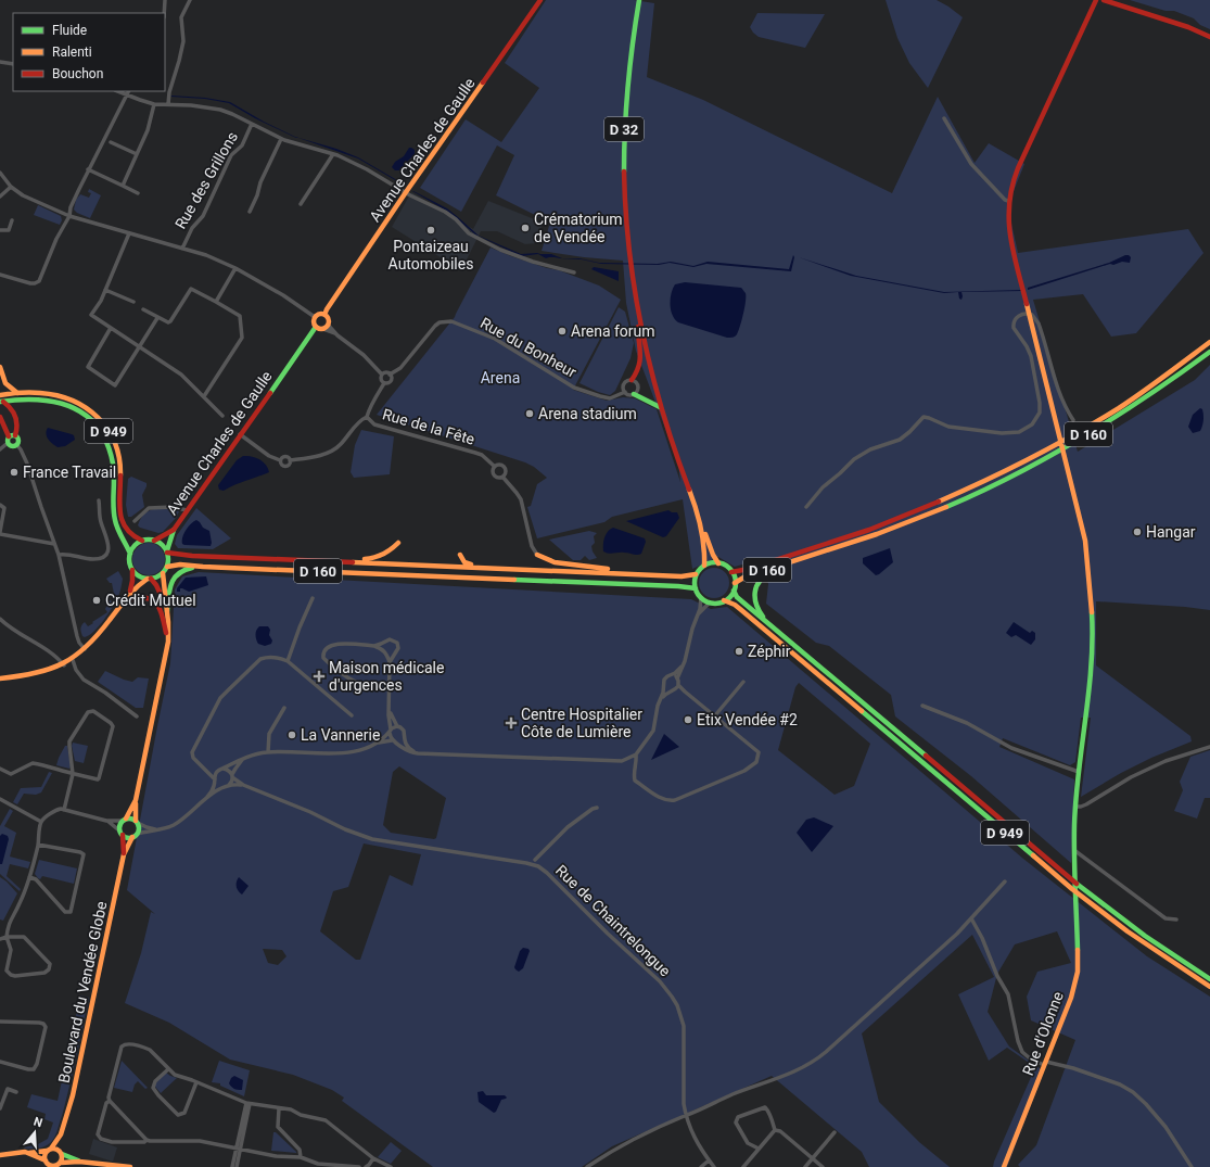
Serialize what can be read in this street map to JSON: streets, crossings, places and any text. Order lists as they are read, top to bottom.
{
  "streets": {
    "main road": [
      "D 32",
      "Avenue Charles de Gaulle",
      "D 949",
      "D 160",
      "Boulevard du Vendée Globe",
      "Rue d'Olonne"
    ],
    "street": [
      "Rue des Grillons",
      "Rue du Bonheur",
      "Rue de la Fête",
      "Rue de Chaintrelongue"
    ]
  },
  "crossings": [
    ["D 32", "D 949"],
    ["D 32", "D 160"],
    ["Rue du Bonheur", "Rue de la Fête"],
    ["D 949", "D 160"]
  ],
  "parks": ["Arena"],
  "places": {
    "other": [
      "Crématorium de Vendée",
      "Pontaizeau Automobiles",
      "Arena forum",
      "Arena stadium",
      "France Travail",
      "Hangar",
      "Crédit Mutuel",
      "Zéphir",
      "Etix Vendée #2",
      "La Vannerie"
    ],
    "health": ["Maison médicale d'urgences", "Centre Hospitalier Côte de Lumière"]
  },
  "legend": ["Fluide", "Ralenti", "Bouchon"],
  "north": "top"
}
